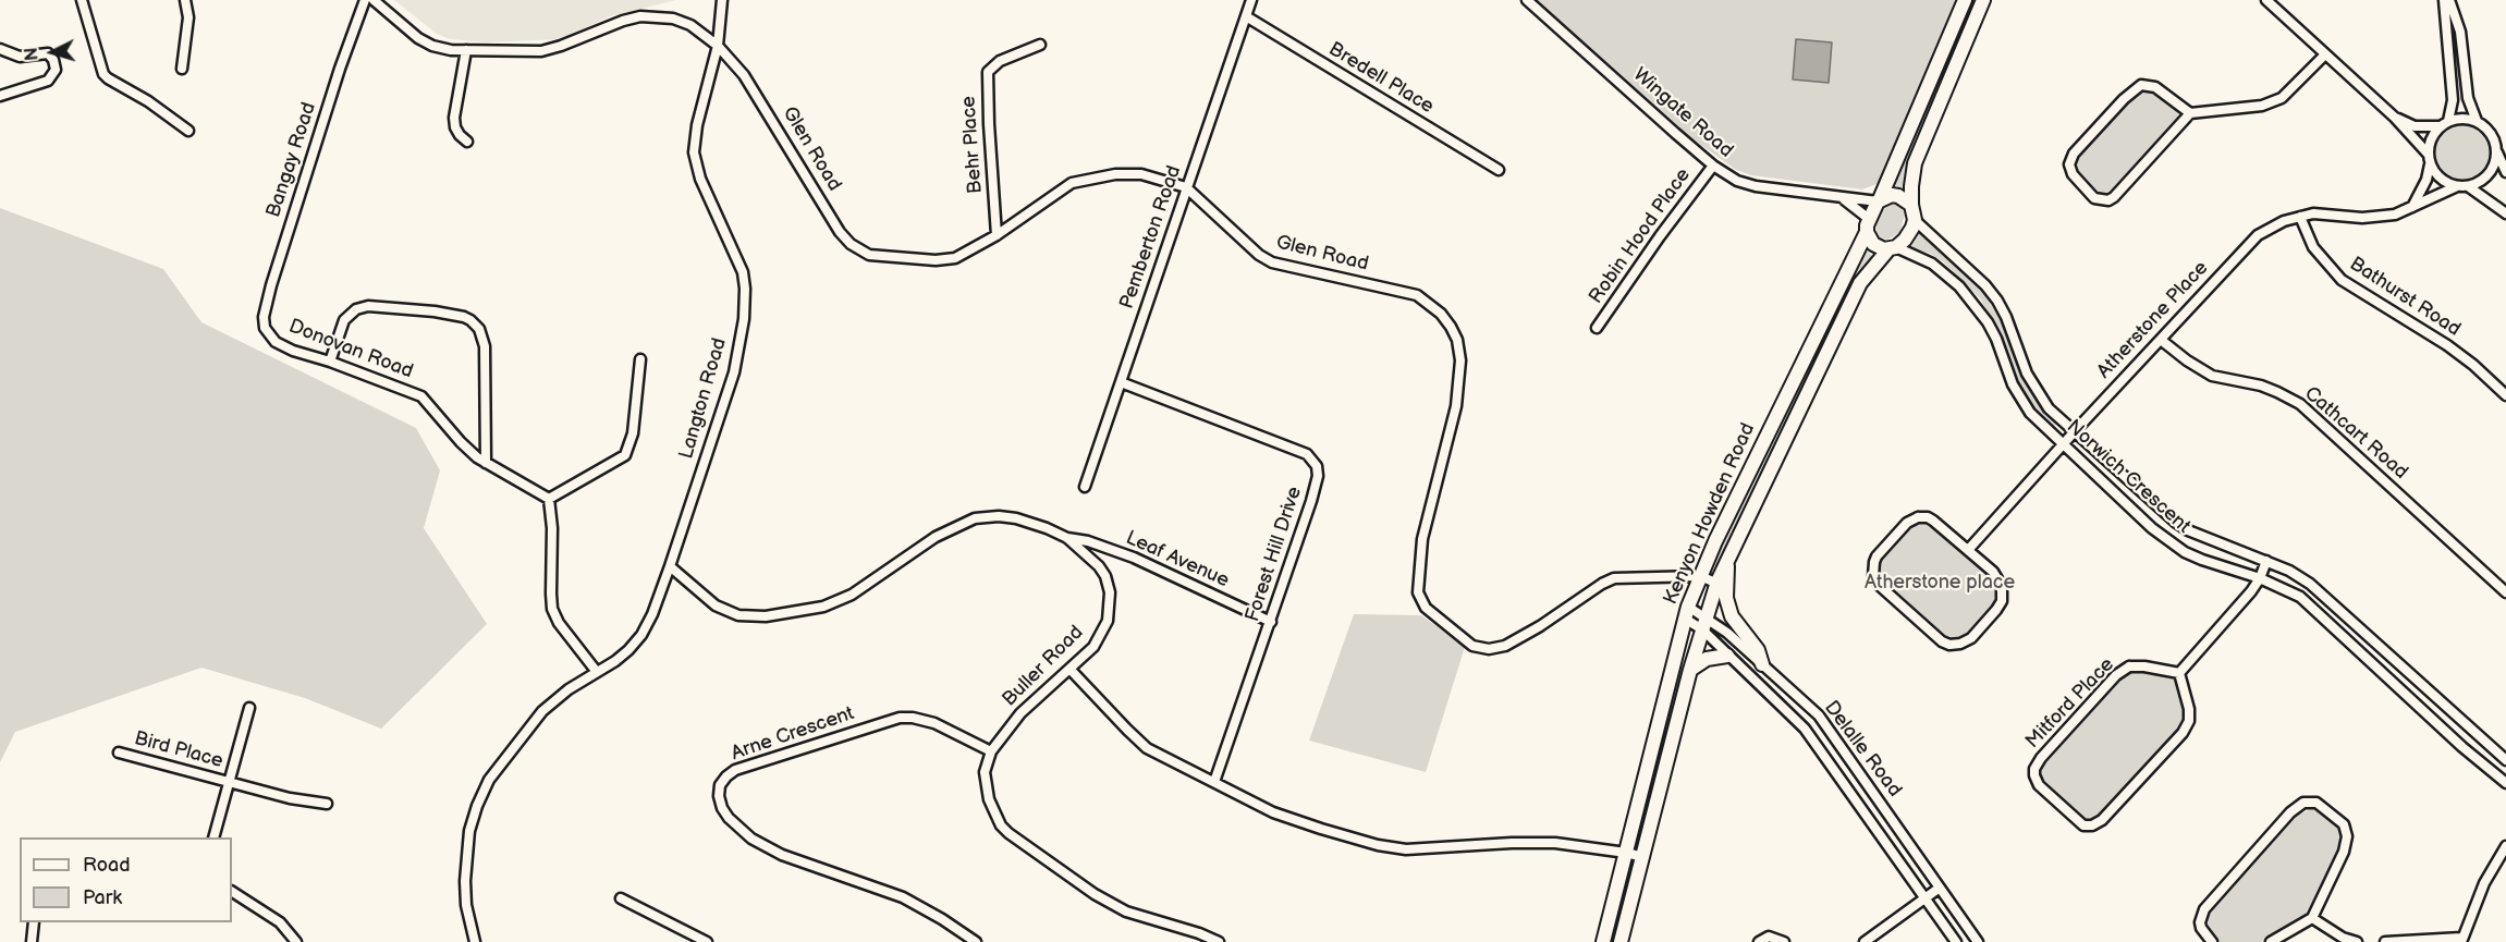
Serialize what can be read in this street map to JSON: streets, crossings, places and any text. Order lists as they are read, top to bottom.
{
  "streets": {
    "street": [
      "Bredell Place",
      "Wingate Road",
      "Behr Place",
      "Glen Road",
      "Bangay Road",
      "Robin Hood Place",
      "Pemberton Road",
      "Bathurst Road",
      "Atherstone Place",
      "Donovan Road",
      "Langton Road",
      "Cathcart Road",
      "Norwich Crescent",
      "Kenyon Howden Road",
      "Forest Hill Drive",
      "Leaf Avenue",
      "Buller Road",
      "Mitford Place",
      "Arne Crescent",
      "Delalle Road",
      "Bird Place"
    ]
  },
  "crossings": [
    ["Bredell Place", "Pemberton Road"],
    ["Wingate Road", "Robin Hood Place"],
    ["Wingate Road", "Norwich Crescent"],
    ["Wingate Road", "Kenyon Howden Road"],
    ["Behr Place", "Glen Road"],
    ["Glen Road", "Pemberton Road"],
    ["Glen Road", "Langton Road"],
    ["Glen Road", "Kenyon Howden Road"],
    ["Bangay Road", "Donovan Road"],
    ["Pemberton Road", "Forest Hill Drive"],
    ["Bathurst Road", "Atherstone Place"],
    ["Atherstone Place", "Cathcart Road"],
    ["Atherstone Place", "Norwich Crescent"],
    ["Langton Road", "Buller Road"],
    ["Norwich Crescent", "Kenyon Howden Road"],
    ["Kenyon Howden Road", "Delalle Road"],
    ["Forest Hill Drive", "Leaf Avenue"],
    ["Leaf Avenue", "Buller Road"],
    ["Buller Road", "Arne Crescent"]
  ],
  "parks": ["Atherstone place"],
  "legend": ["Road", "Park"],
  "north": "left"
}
